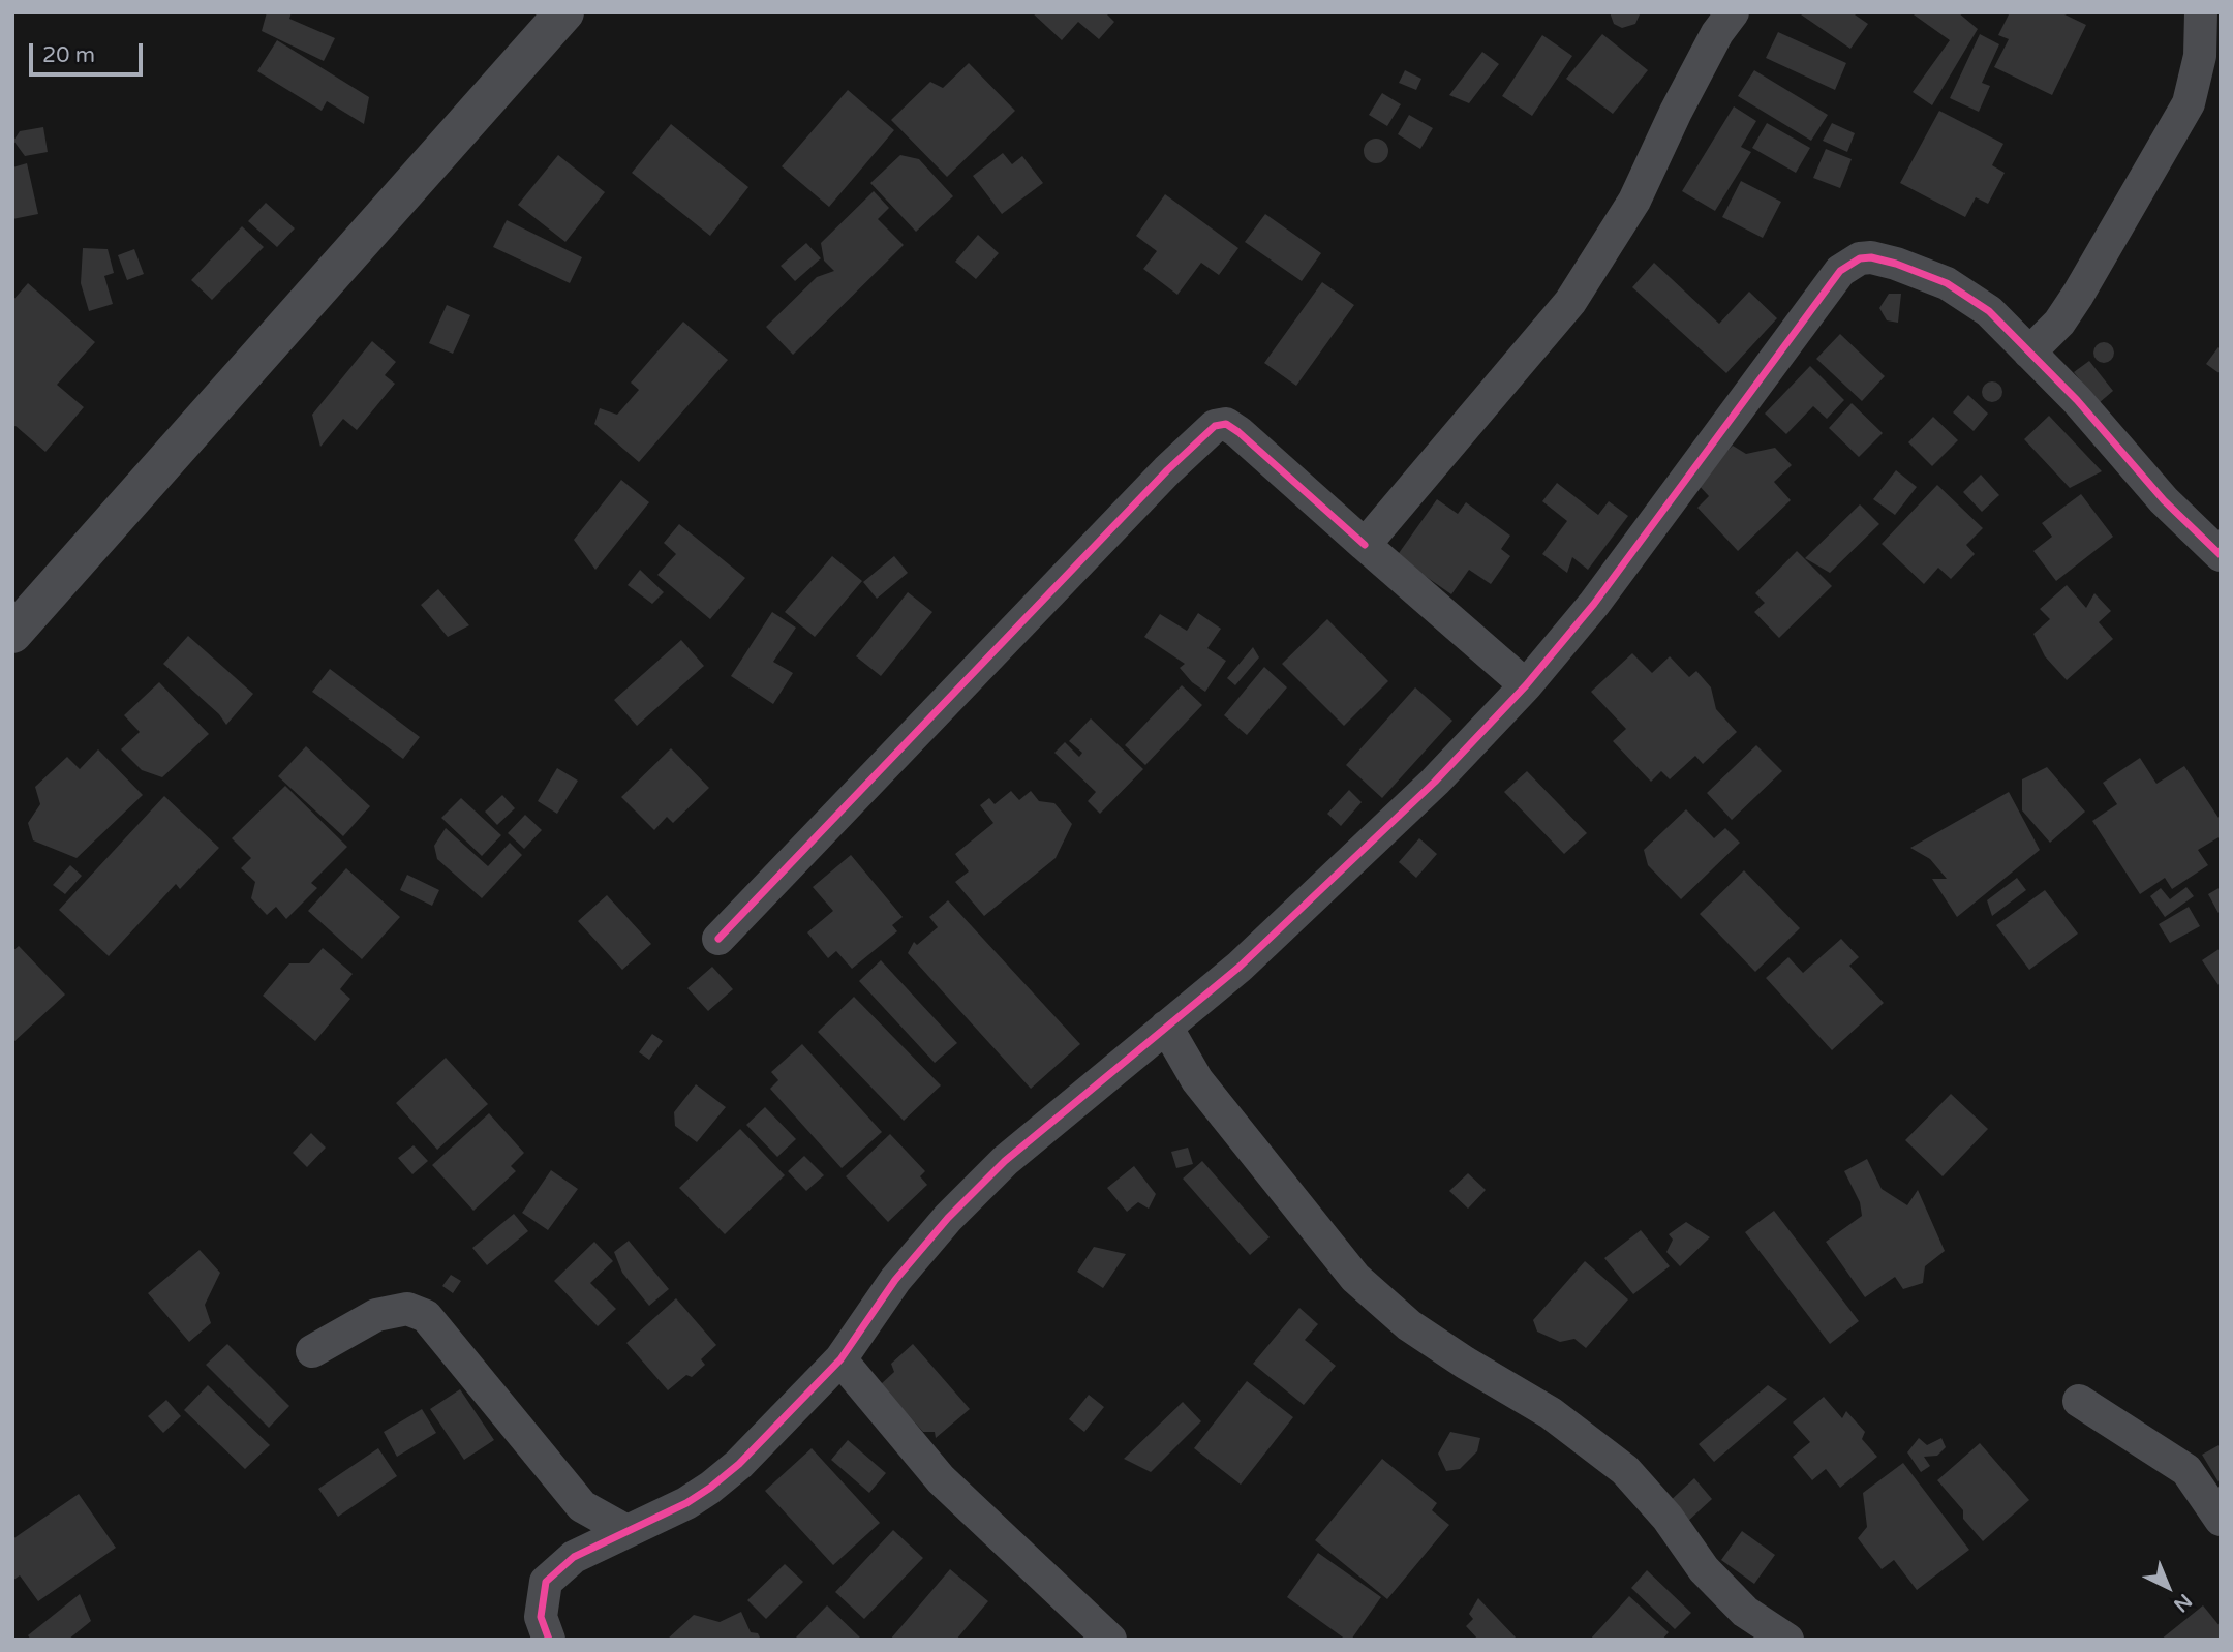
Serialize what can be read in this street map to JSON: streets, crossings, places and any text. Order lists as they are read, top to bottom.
{
  "scale_bar": "20 m",
  "north": "bottom right"
}
